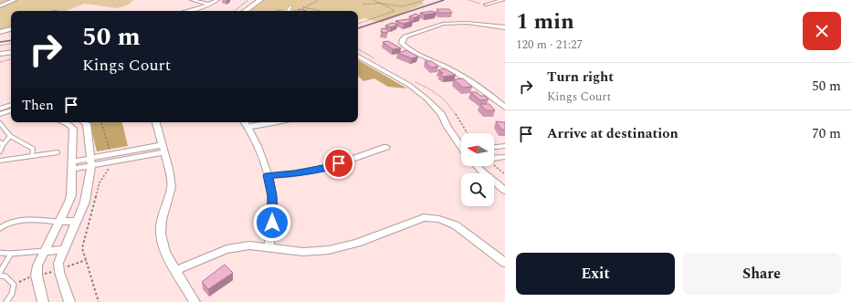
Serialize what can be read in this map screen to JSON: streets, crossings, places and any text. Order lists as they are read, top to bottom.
{
  "north": "left",
  "page": {
    "heading": ["1 min", "120 m · 21:27"],
    "turn": ["50 m", "Kings Court"],
    "list": [
      {
        "name": "Turn right",
        "note": "Kings Court",
        "value": "50 m"
      },
      {
        "name": "Arrive at destination",
        "value": "70 m"
      }
    ],
    "then": "Then",
    "buttons": ["Exit", "Share"]
  }
}
